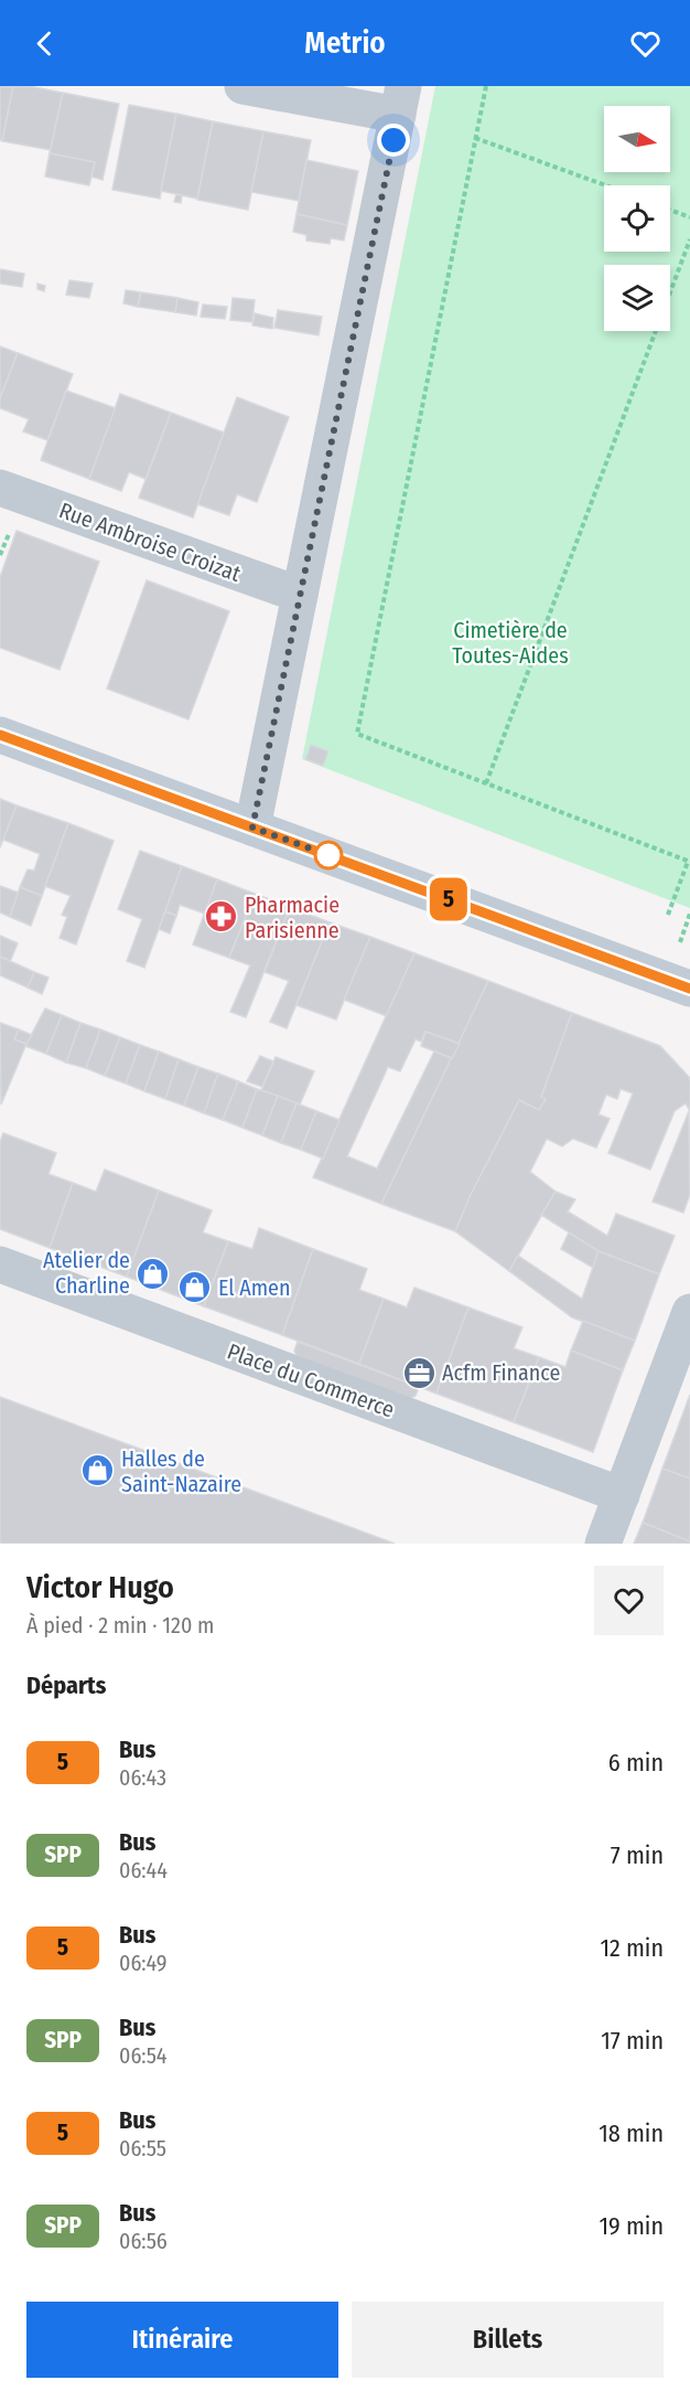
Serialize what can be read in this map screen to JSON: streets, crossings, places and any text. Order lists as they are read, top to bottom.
{
  "streets": {
    "street": ["Rue Ambroise Croizat", "Place du Commerce"]
  },
  "parks": ["Cimetière de Toutes-Aides"],
  "places": {
    "pharmacy": ["Pharmacie Parisienne"],
    "shop": ["Atelier de Charline", "El Amen", "Halles de Saint-Nazaire"],
    "office": ["Acfm Finance"]
  },
  "lines": ["bus line 5"],
  "north": "right",
  "page": {
    "header": "Metrio",
    "on_map": "5",
    "heading": [
      ["Victor Hugo", "À pied · 2 min · 120 m"],
      "Départs"
    ],
    "list": [
      {
        "mark": "5",
        "name": "Bus",
        "note": "06:43",
        "value": "6 min"
      },
      {
        "mark": "SPP",
        "name": "Bus",
        "note": "06:44",
        "value": "7 min"
      },
      {
        "mark": "5",
        "name": "Bus",
        "note": "06:49",
        "value": "12 min"
      },
      {
        "mark": "SPP",
        "name": "Bus",
        "note": "06:54",
        "value": "17 min"
      },
      {
        "mark": "5",
        "name": "Bus",
        "note": "06:55",
        "value": "18 min"
      },
      {
        "mark": "SPP",
        "name": "Bus",
        "note": "06:56",
        "value": "19 min"
      }
    ],
    "buttons": ["Itinéraire", "Billets"]
  }
}
